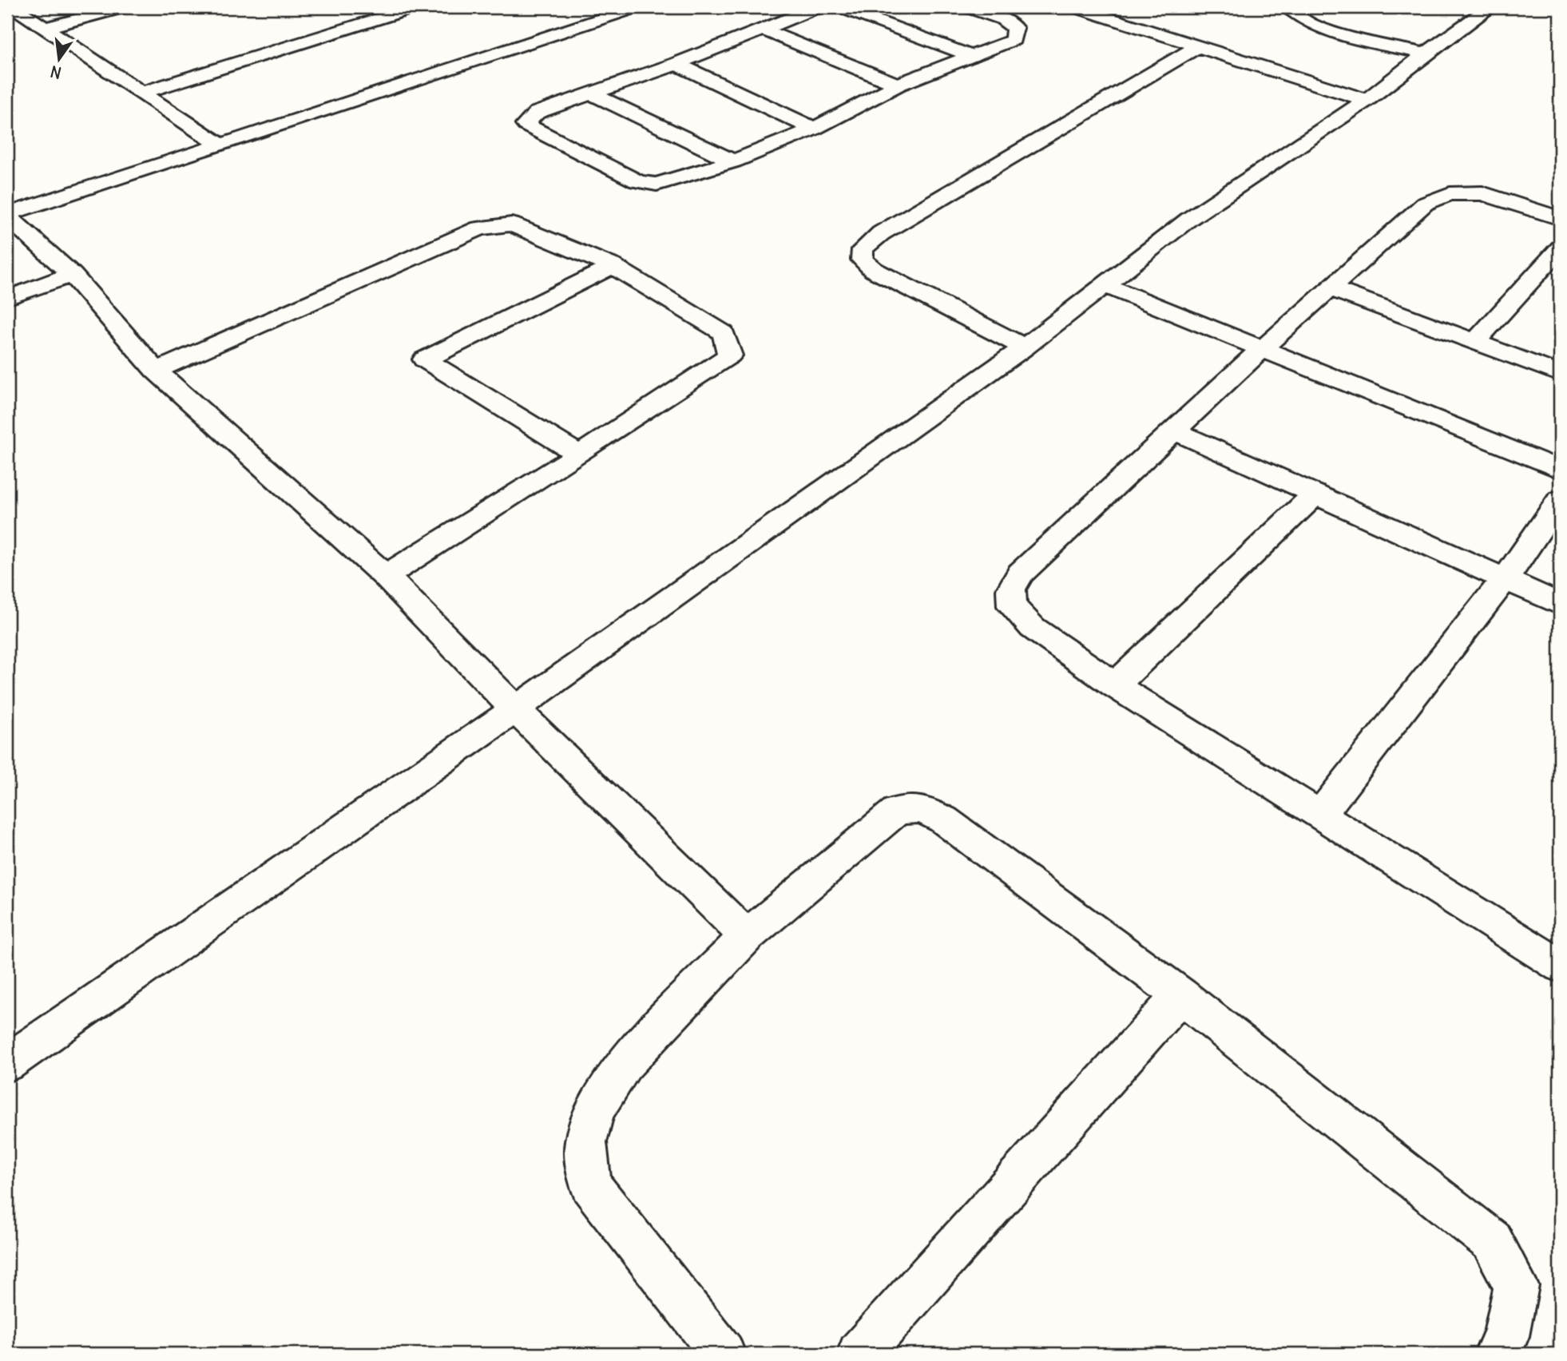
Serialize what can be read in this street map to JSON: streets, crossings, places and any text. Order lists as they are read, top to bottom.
{
  "north": "bottom"
}
